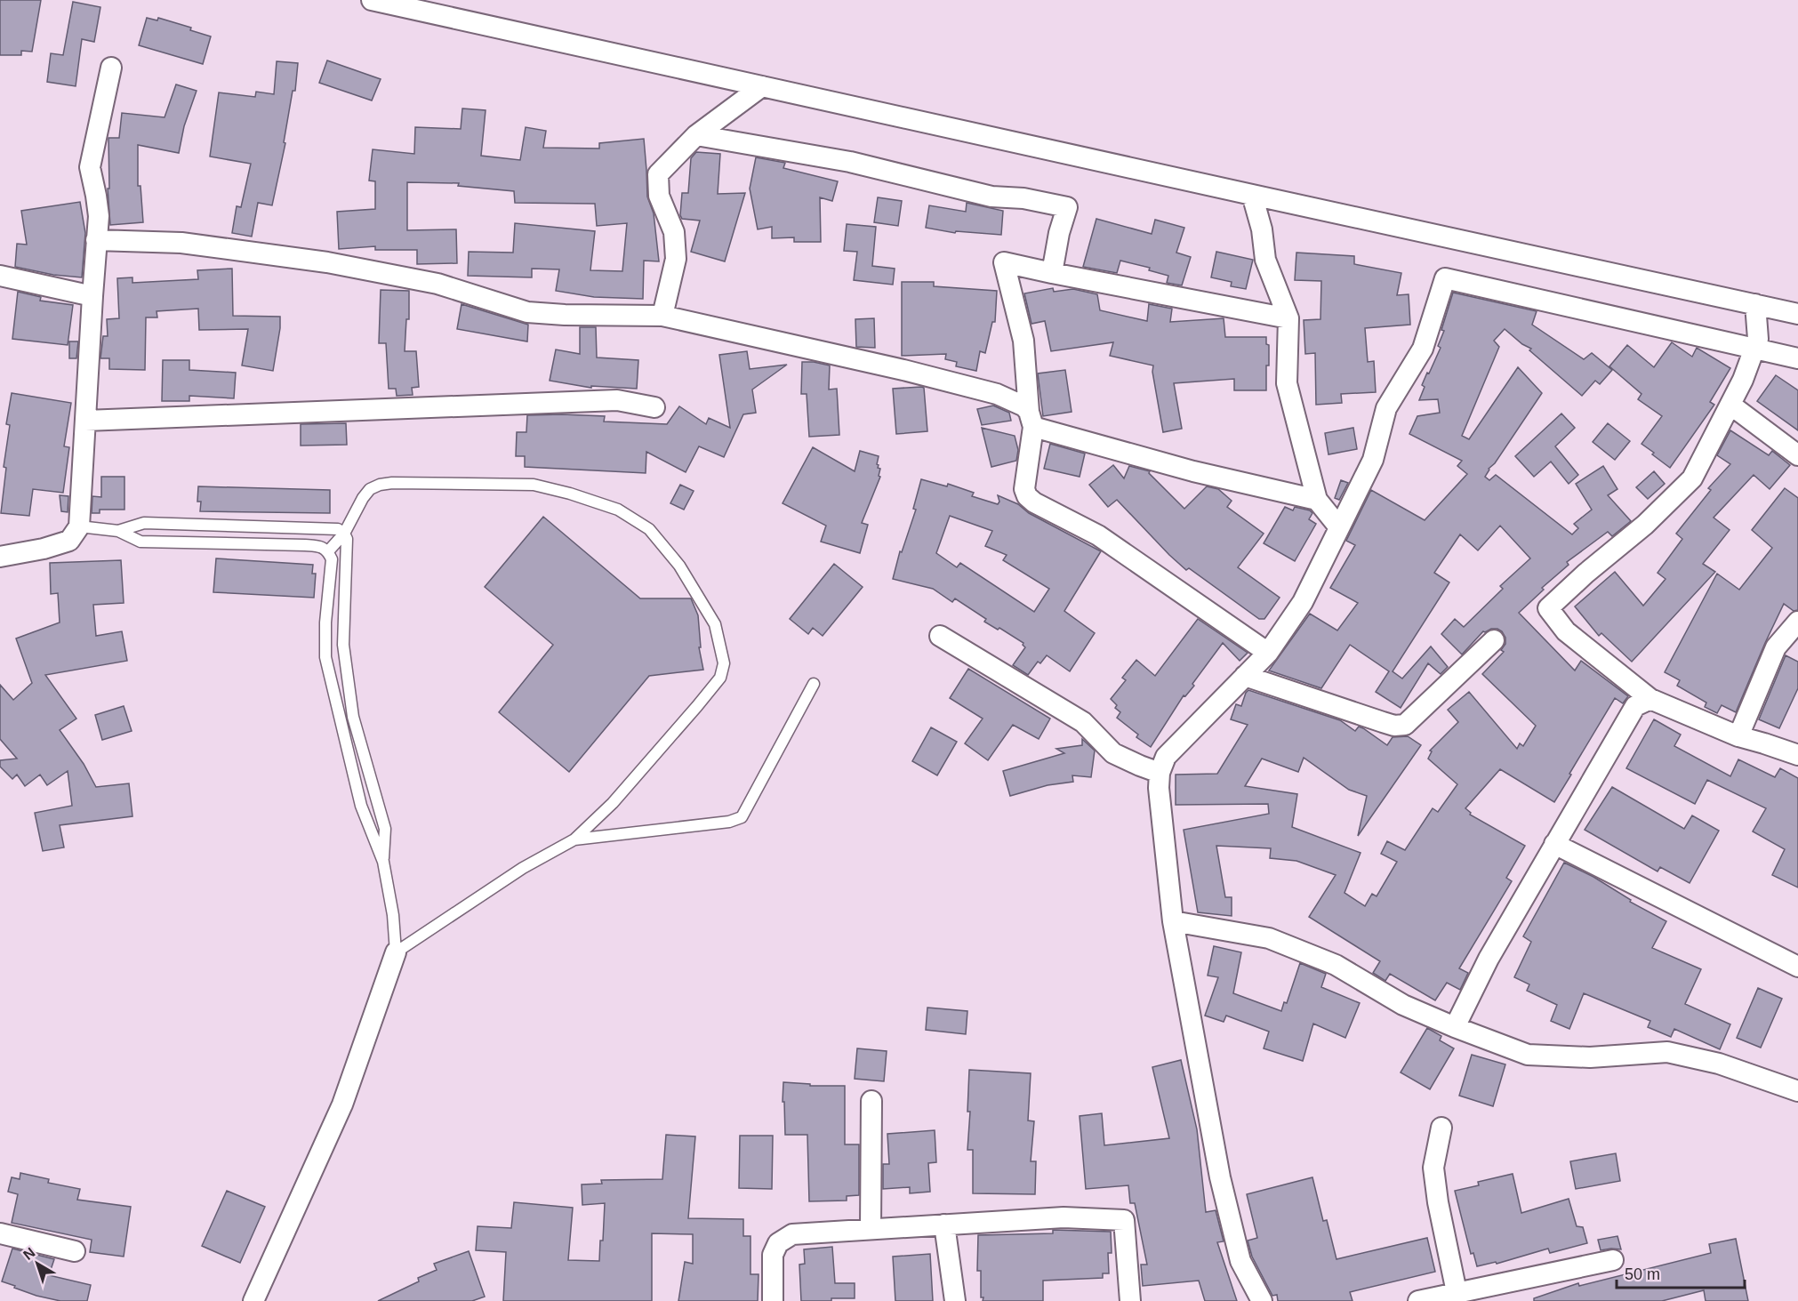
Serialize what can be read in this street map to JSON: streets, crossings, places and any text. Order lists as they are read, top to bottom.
{
  "scale_bar": "50 m",
  "north": "top left"
}
